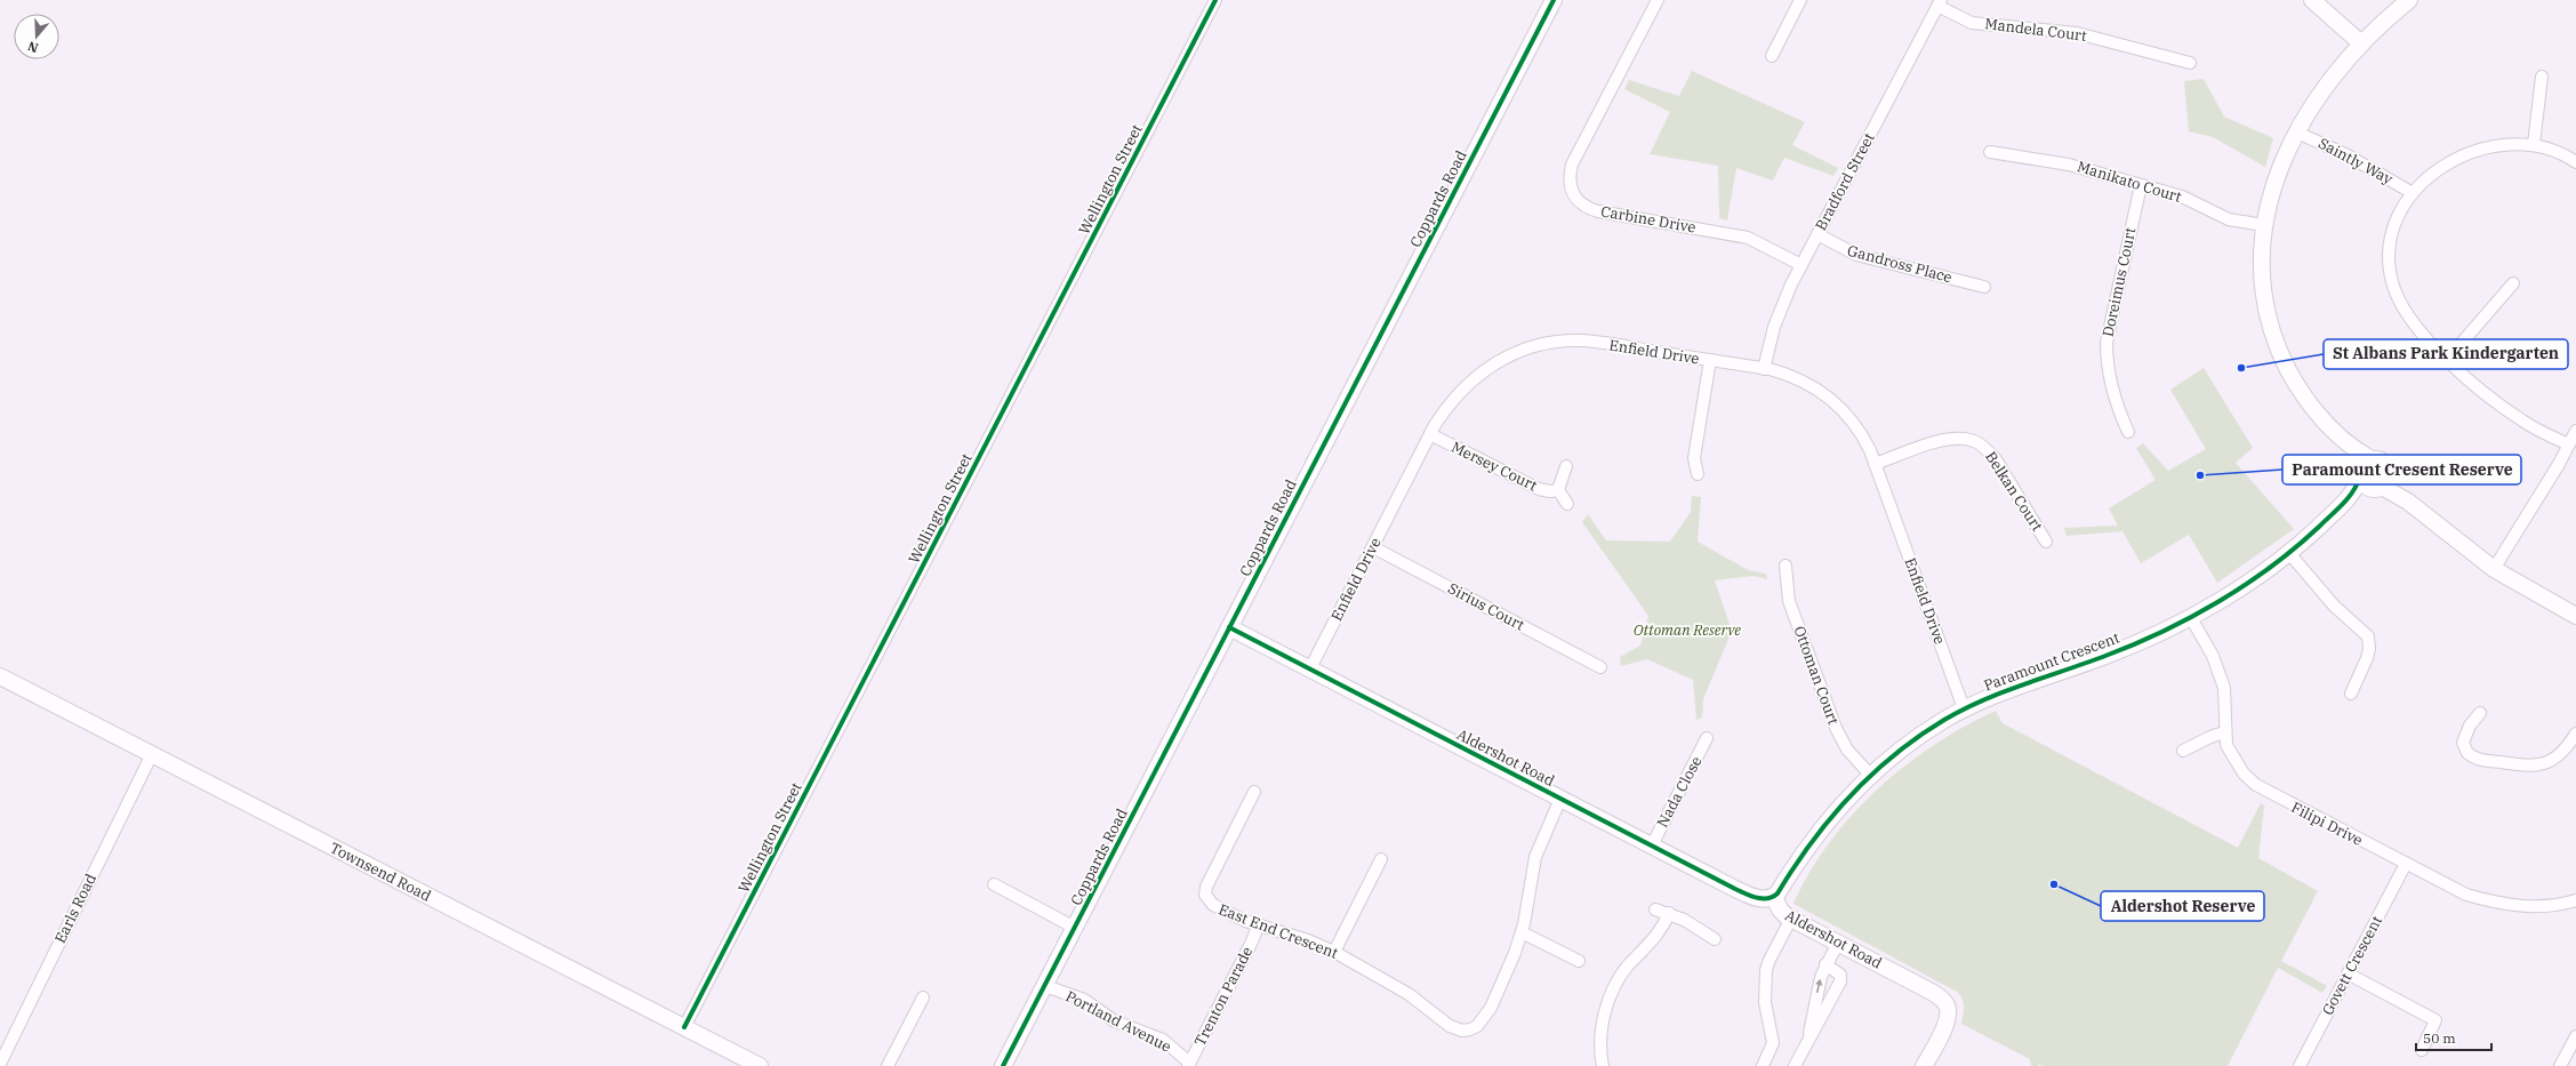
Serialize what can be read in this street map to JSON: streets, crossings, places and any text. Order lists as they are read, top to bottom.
{
  "streets": {
    "street": [
      "Mandela Court",
      "Saintly Way",
      "Wellington Street",
      "Bradford Street",
      "Manikato Court",
      "Coppards Road",
      "Carbine Drive",
      "Gandross Place",
      "Doreimus Court",
      "Enfield Drive",
      "Mersey Court",
      "Belkan Court",
      "Sirius Court",
      "Paramount Crescent",
      "Ottoman Court",
      "Aldershot Road",
      "Nada Close",
      "Filipi Drive",
      "Townsend Road",
      "Earls Road",
      "East End Crescent",
      "Govett Crescent",
      "Trenton Parade",
      "Portland Avenue"
    ]
  },
  "crossings": [
    ["Mandela Court", "Bradford Street"],
    ["Wellington Street", "Townsend Road"],
    ["Bradford Street", "Carbine Drive"],
    ["Bradford Street", "Gandross Place"],
    ["Bradford Street", "Enfield Drive"],
    ["Manikato Court", "Doreimus Court"],
    ["Coppards Road", "Aldershot Road"],
    ["Coppards Road", "Portland Avenue"],
    ["Enfield Drive", "Mersey Court"],
    ["Enfield Drive", "Belkan Court"],
    ["Enfield Drive", "Sirius Court"],
    ["Enfield Drive", "Paramount Crescent"],
    ["Enfield Drive", "Aldershot Road"],
    ["Paramount Crescent", "Ottoman Court"],
    ["Paramount Crescent", "Aldershot Road"],
    ["Paramount Crescent", "Filipi Drive"],
    ["Aldershot Road", "Nada Close"],
    ["Aldershot Road", "East End Crescent"],
    ["Filipi Drive", "Govett Crescent"],
    ["Townsend Road", "Earls Road"],
    ["East End Crescent", "Trenton Parade"],
    ["Trenton Parade", "Portland Avenue"]
  ],
  "parks": ["Ottoman Reserve"],
  "places": ["St Albans Park Kindergarten", "Paramount Cresent Reserve", "Aldershot Reserve"],
  "scale_bar": "50 m",
  "north": "bottom"
}
